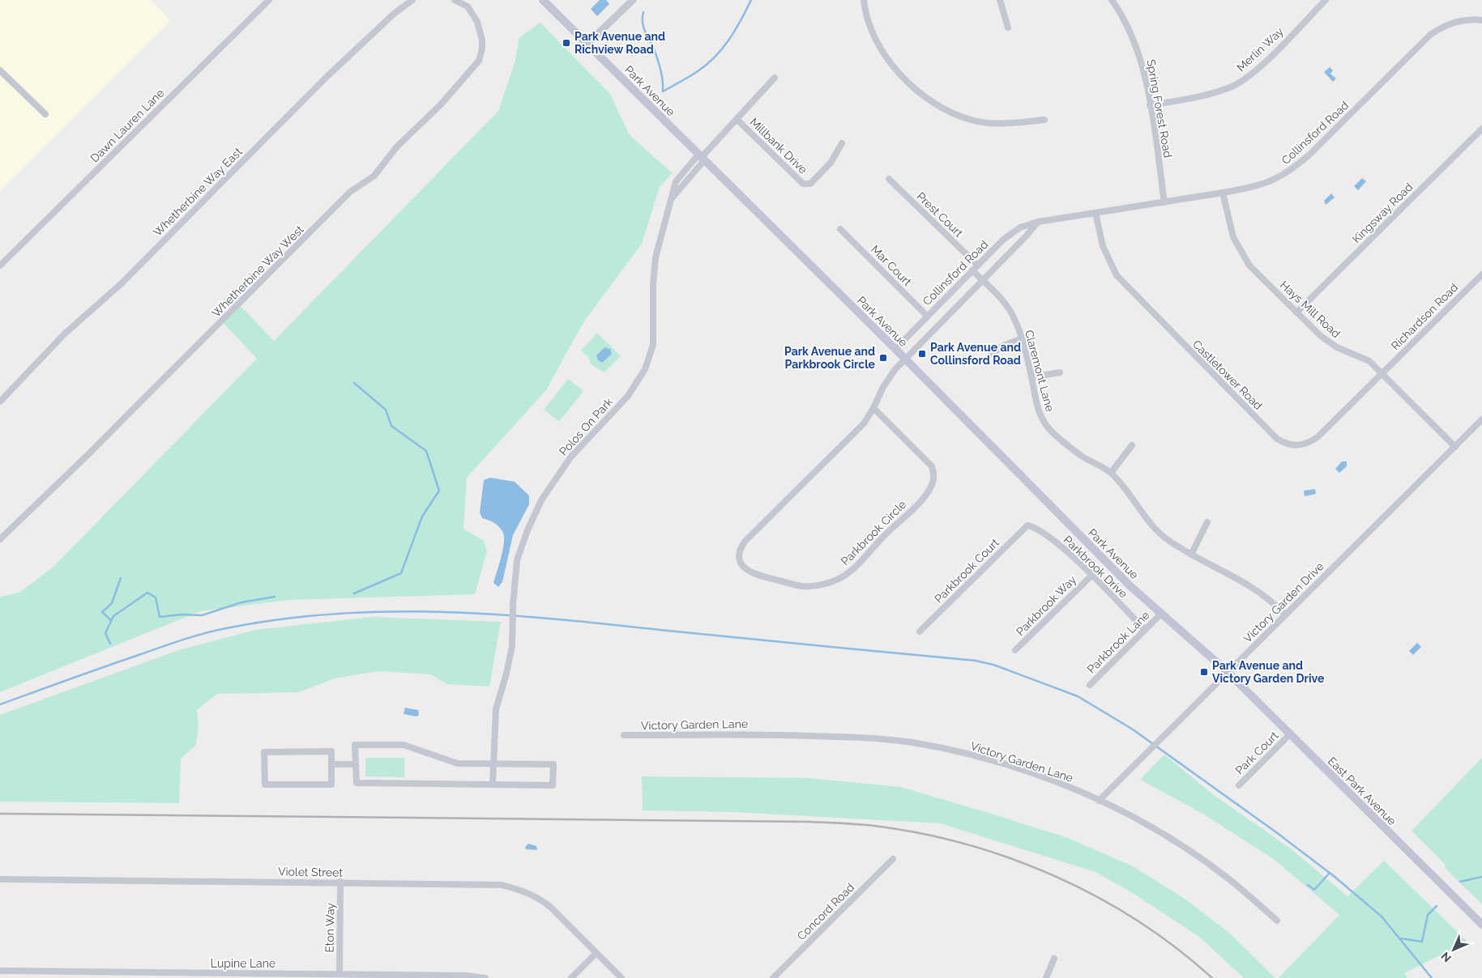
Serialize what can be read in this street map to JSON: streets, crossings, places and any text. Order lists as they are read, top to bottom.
{
  "streets": {
    "main road": ["Park Avenue", "East Park Avenue"],
    "street": [
      "Merlin Way",
      "Spring Forest Road",
      "Dawn Lauren Lane",
      "Collinsford Road",
      "Millbank Drive",
      "Whetherbine Way East",
      "Kingsway Road",
      "Prest Court",
      "Mar Court",
      "Whetherbine Way West",
      "Hays Mill Road",
      "Richardson Road",
      "Claremont Lane",
      "Castletower Road",
      "Polos On Park",
      "Parkbrook Circle",
      "Parkbrook Drive",
      "Parkbrook Court",
      "Victory Garden Drive",
      "Parkbrook Way",
      "Parkbrook Lane",
      "Victory Garden Lane",
      "Park Court",
      "Violet Street",
      "Concord Road",
      "Eton Way",
      "Lupine Lane"
    ]
  },
  "crossings": [
    ["Merlin Way", "Spring Forest Road"],
    ["Park Avenue", "Collinsford Road"],
    ["Park Avenue", "Polos On Park"],
    ["Park Avenue", "Parkbrook Circle"],
    ["Park Avenue", "Victory Garden Drive"],
    ["Park Avenue", "Parkbrook Lane"],
    ["Park Avenue", "East Park Avenue"],
    ["Spring Forest Road", "Collinsford Road"],
    ["Collinsford Road", "Prest Court"],
    ["Collinsford Road", "Mar Court"],
    ["Collinsford Road", "Hays Mill Road"],
    ["Collinsford Road", "Claremont Lane"],
    ["Collinsford Road", "Castletower Road"],
    ["Millbank Drive", "Polos On Park"],
    ["Kingsway Road", "Hays Mill Road"],
    ["Hays Mill Road", "Richardson Road"],
    ["Hays Mill Road", "Castletower Road"],
    ["Hays Mill Road", "Victory Garden Drive"],
    ["Richardson Road", "Castletower Road"],
    ["Claremont Lane", "Victory Garden Drive"],
    ["Parkbrook Drive", "Parkbrook Court"],
    ["Parkbrook Drive", "Parkbrook Way"],
    ["Parkbrook Drive", "Parkbrook Lane"],
    ["Victory Garden Drive", "Victory Garden Lane"],
    ["Victory Garden Drive", "East Park Avenue"],
    ["Park Court", "East Park Avenue"],
    ["Violet Street", "Eton Way"],
    ["Eton Way", "Lupine Lane"]
  ],
  "places": {
    "transit": [
      "Park Avenue and Richview Road",
      "Park Avenue and Collinsford Road",
      "Park Avenue and Parkbrook Circle",
      "Park Avenue and Victory Garden Drive"
    ]
  },
  "north": "bottom left"
}
